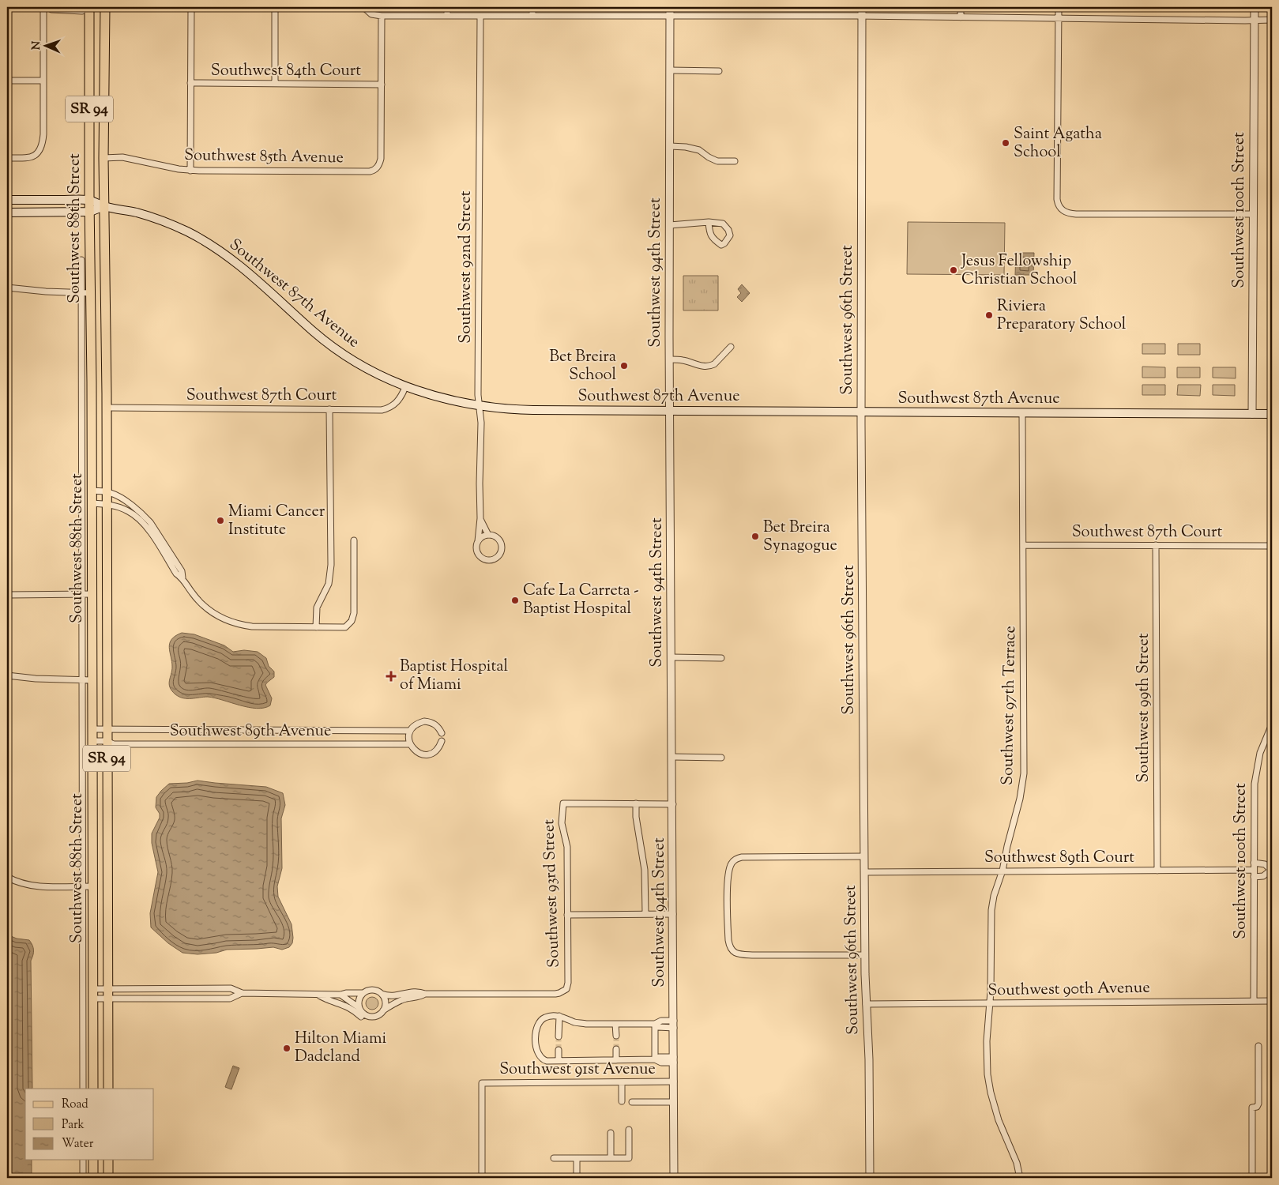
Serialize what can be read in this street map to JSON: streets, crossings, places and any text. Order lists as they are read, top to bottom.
{
  "streets": {
    "main road": ["SR 94", "Southwest 88th Street", "Southwest 87th Avenue"],
    "street": [
      "Southwest 84th Court",
      "Southwest 85th Avenue",
      "Southwest 100th Street",
      "Southwest 92nd Street",
      "Southwest 94th Street",
      "Southwest 96th Street",
      "Southwest 87th Court",
      "Southwest 97th Terrace",
      "Southwest 99th Street",
      "Southwest 89th Avenue",
      "Southwest 89th Court",
      "Southwest 93rd Street",
      "Southwest 90th Avenue",
      "Southwest 91st Avenue"
    ]
  },
  "crossings": [
    ["Southwest 84th Court", "Southwest 85th Avenue"],
    ["Southwest 85th Avenue", "Southwest 88th Street"],
    ["Southwest 100th Street", "Southwest 87th Avenue"],
    ["Southwest 100th Street", "Southwest 89th Court"],
    ["Southwest 100th Street", "Southwest 90th Avenue"],
    ["Southwest 88th Street", "Southwest 87th Avenue"],
    ["Southwest 88th Street", "Southwest 87th Court"],
    ["Southwest 88th Street", "Southwest 89th Avenue"],
    ["Southwest 92nd Street", "Southwest 87th Avenue"],
    ["Southwest 94th Street", "Southwest 87th Avenue"],
    ["Southwest 94th Street", "Southwest 91st Avenue"],
    ["Southwest 87th Avenue", "Southwest 96th Street"],
    ["Southwest 87th Avenue", "Southwest 87th Court"],
    ["Southwest 87th Avenue", "Southwest 97th Terrace"],
    ["Southwest 96th Street", "Southwest 89th Court"],
    ["Southwest 96th Street", "Southwest 90th Avenue"],
    ["Southwest 87th Court", "Southwest 97th Terrace"],
    ["Southwest 87th Court", "Southwest 99th Street"],
    ["Southwest 97th Terrace", "Southwest 89th Court"],
    ["Southwest 97th Terrace", "Southwest 90th Avenue"],
    ["Southwest 99th Street", "Southwest 89th Court"]
  ],
  "places": {
    "other": [
      "Saint Agatha School",
      "Jesus Fellowship Christian School",
      "Riviera Preparatory School",
      "Bet Breira School",
      "Miami Cancer Institute",
      "Bet Breira Synagogue",
      "Cafe La Carreta - Baptist Hospital",
      "Hilton Miami Dadeland"
    ],
    "health": ["Baptist Hospital of Miami"]
  },
  "legend": ["Road", "Park", "Water"],
  "north": "left"
}
